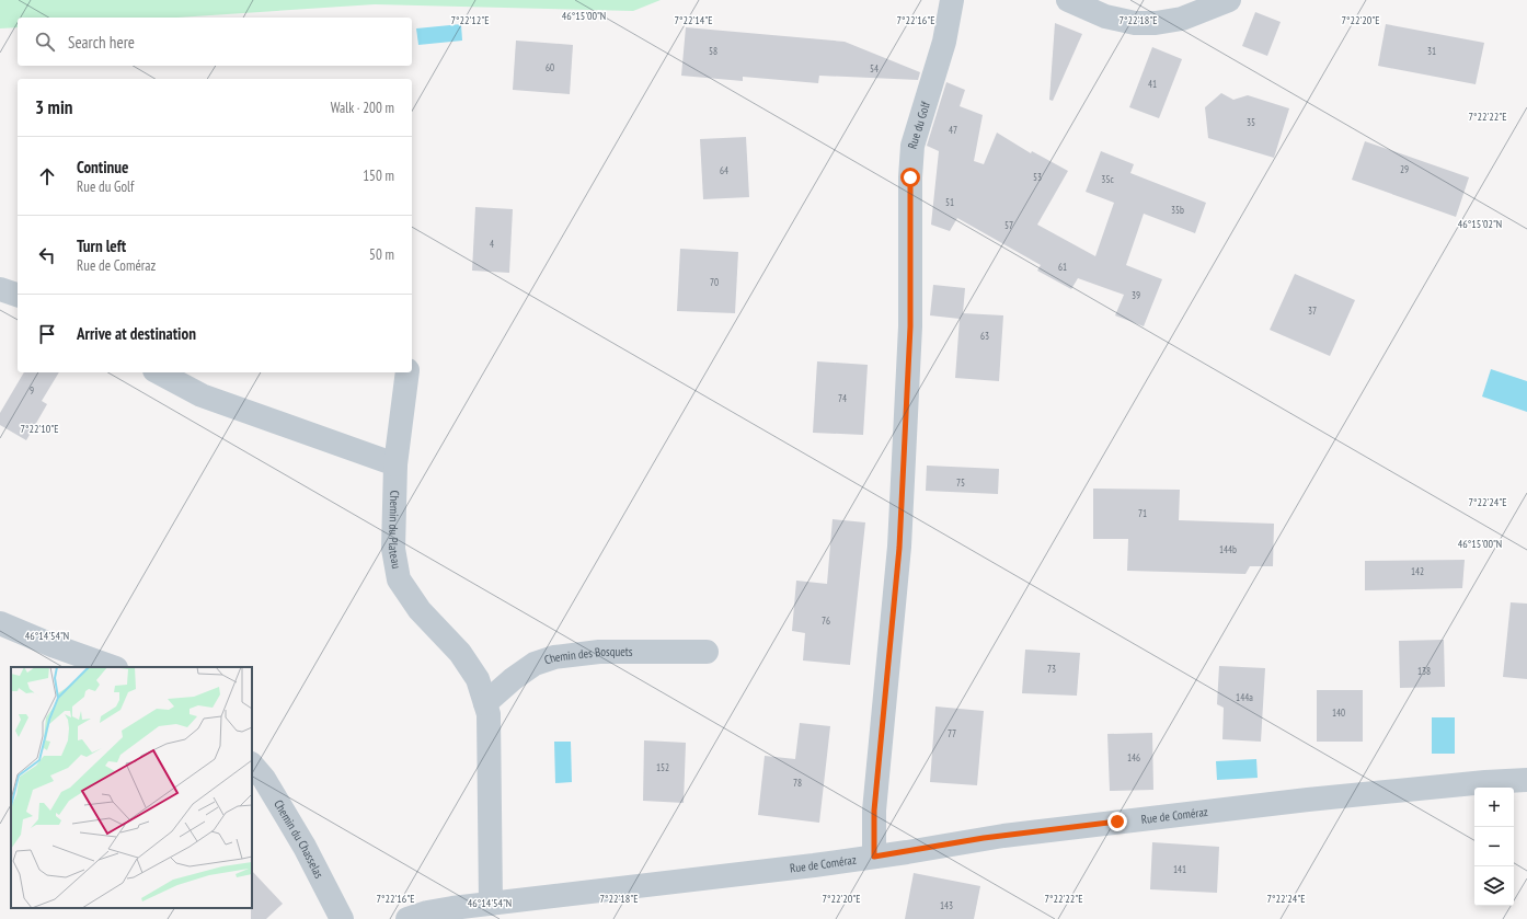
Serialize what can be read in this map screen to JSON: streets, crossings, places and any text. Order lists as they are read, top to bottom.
{
  "streets": {
    "street": [
      "Rue du Golf",
      "Chemin du Plateau",
      "Chemin des Bosquets",
      "Rue de Coméraz",
      "Chemin du Chasselas"
    ]
  },
  "crossings": [
    ["Rue du Golf", "Rue de Coméraz"],
    ["Chemin du Plateau", "Chemin des Bosquets"],
    ["Chemin du Plateau", "Rue de Coméraz"]
  ],
  "house_numbers": [
    "58",
    "31",
    "60",
    "54",
    "41",
    "35",
    "47",
    "29",
    "64",
    "53",
    "35c",
    "51",
    "35b",
    "57",
    "4",
    "61",
    "70",
    "39",
    "37",
    "63",
    "9",
    "74",
    "75",
    "71",
    "144b",
    "142",
    "76",
    "73",
    "138",
    "144a",
    "140",
    "77",
    "146",
    "152",
    "78",
    "141",
    "143"
  ],
  "page": {
    "search": "Search here",
    "heading": ["3 min", "Walk · 200 m"],
    "list": [
      ["Continue", "Rue du Golf", "150 m"],
      ["Turn left", "Rue de Coméraz", "50 m"],
      "Arrive at destination"
    ],
    "map_buttons": ["+", "−"]
  },
  "coordinates": [
    "46°15'00\"N",
    "7°22'12\"E",
    "7°22'14\"E",
    "7°22'16\"E",
    "7°22'18\"E",
    "7°22'20\"E",
    "7°22'22\"E",
    "46°15'02\"N",
    "7°22'10\"E",
    "7°22'24\"E",
    "46°14'54\"N"
  ]
}
